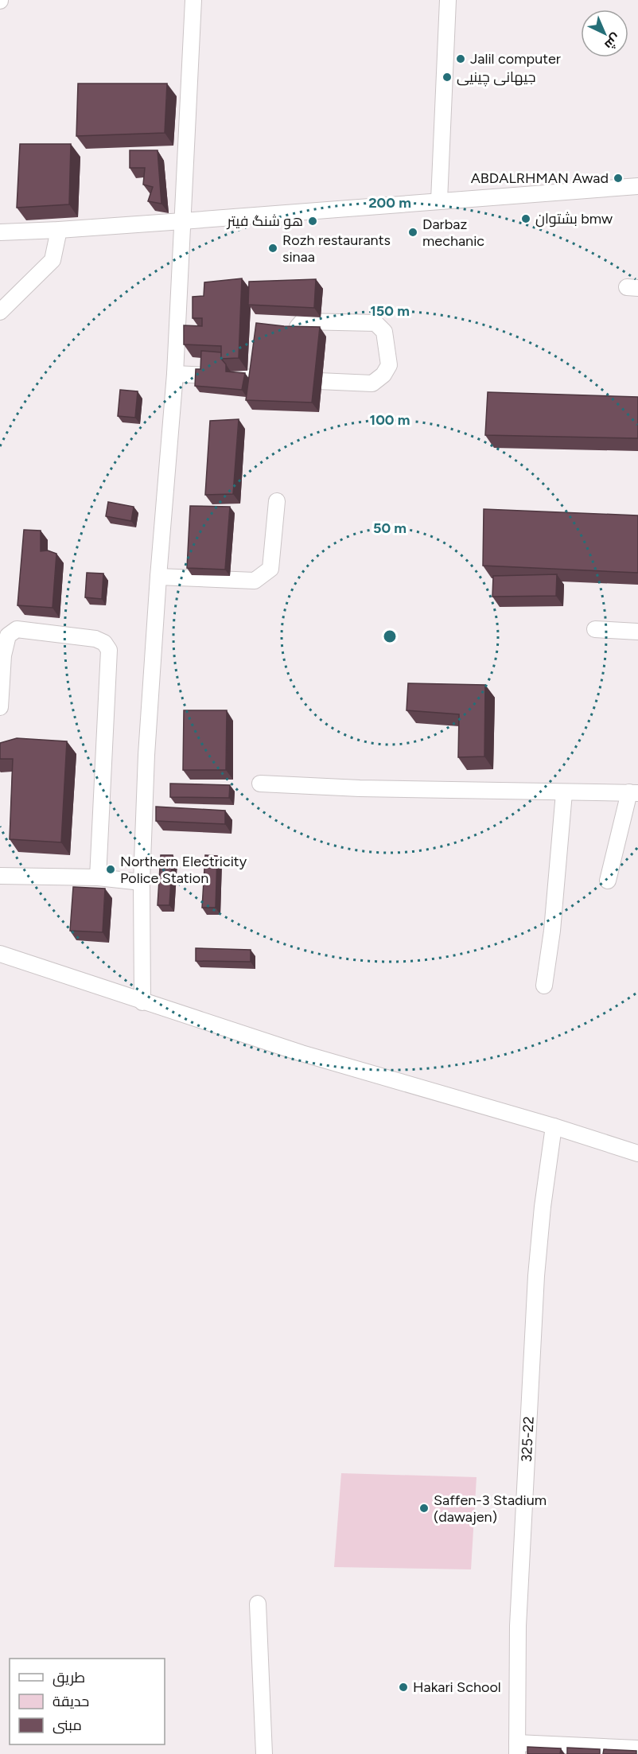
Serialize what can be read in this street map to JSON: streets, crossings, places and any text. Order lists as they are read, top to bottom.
{
  "streets": {
    "street": ["325-22"]
  },
  "places": [
    "Jalil computer",
    "جیهانی چینیی",
    "ABDALRHMAN Awad",
    "بشتوان bmw",
    "هو شنگ فيتر",
    "Darbaz mechanic",
    "Rozh restaurants sinaa",
    "Northern Electricity Police Station",
    "Saffen-3 Stadium (dawajen)",
    "Hakari School"
  ],
  "legend": ["طريق", "حديقة", "مبنى"],
  "north": "bottom right",
  "rings": [
    "200 m",
    "150 m",
    "100 m",
    "50 m"
  ]
}
